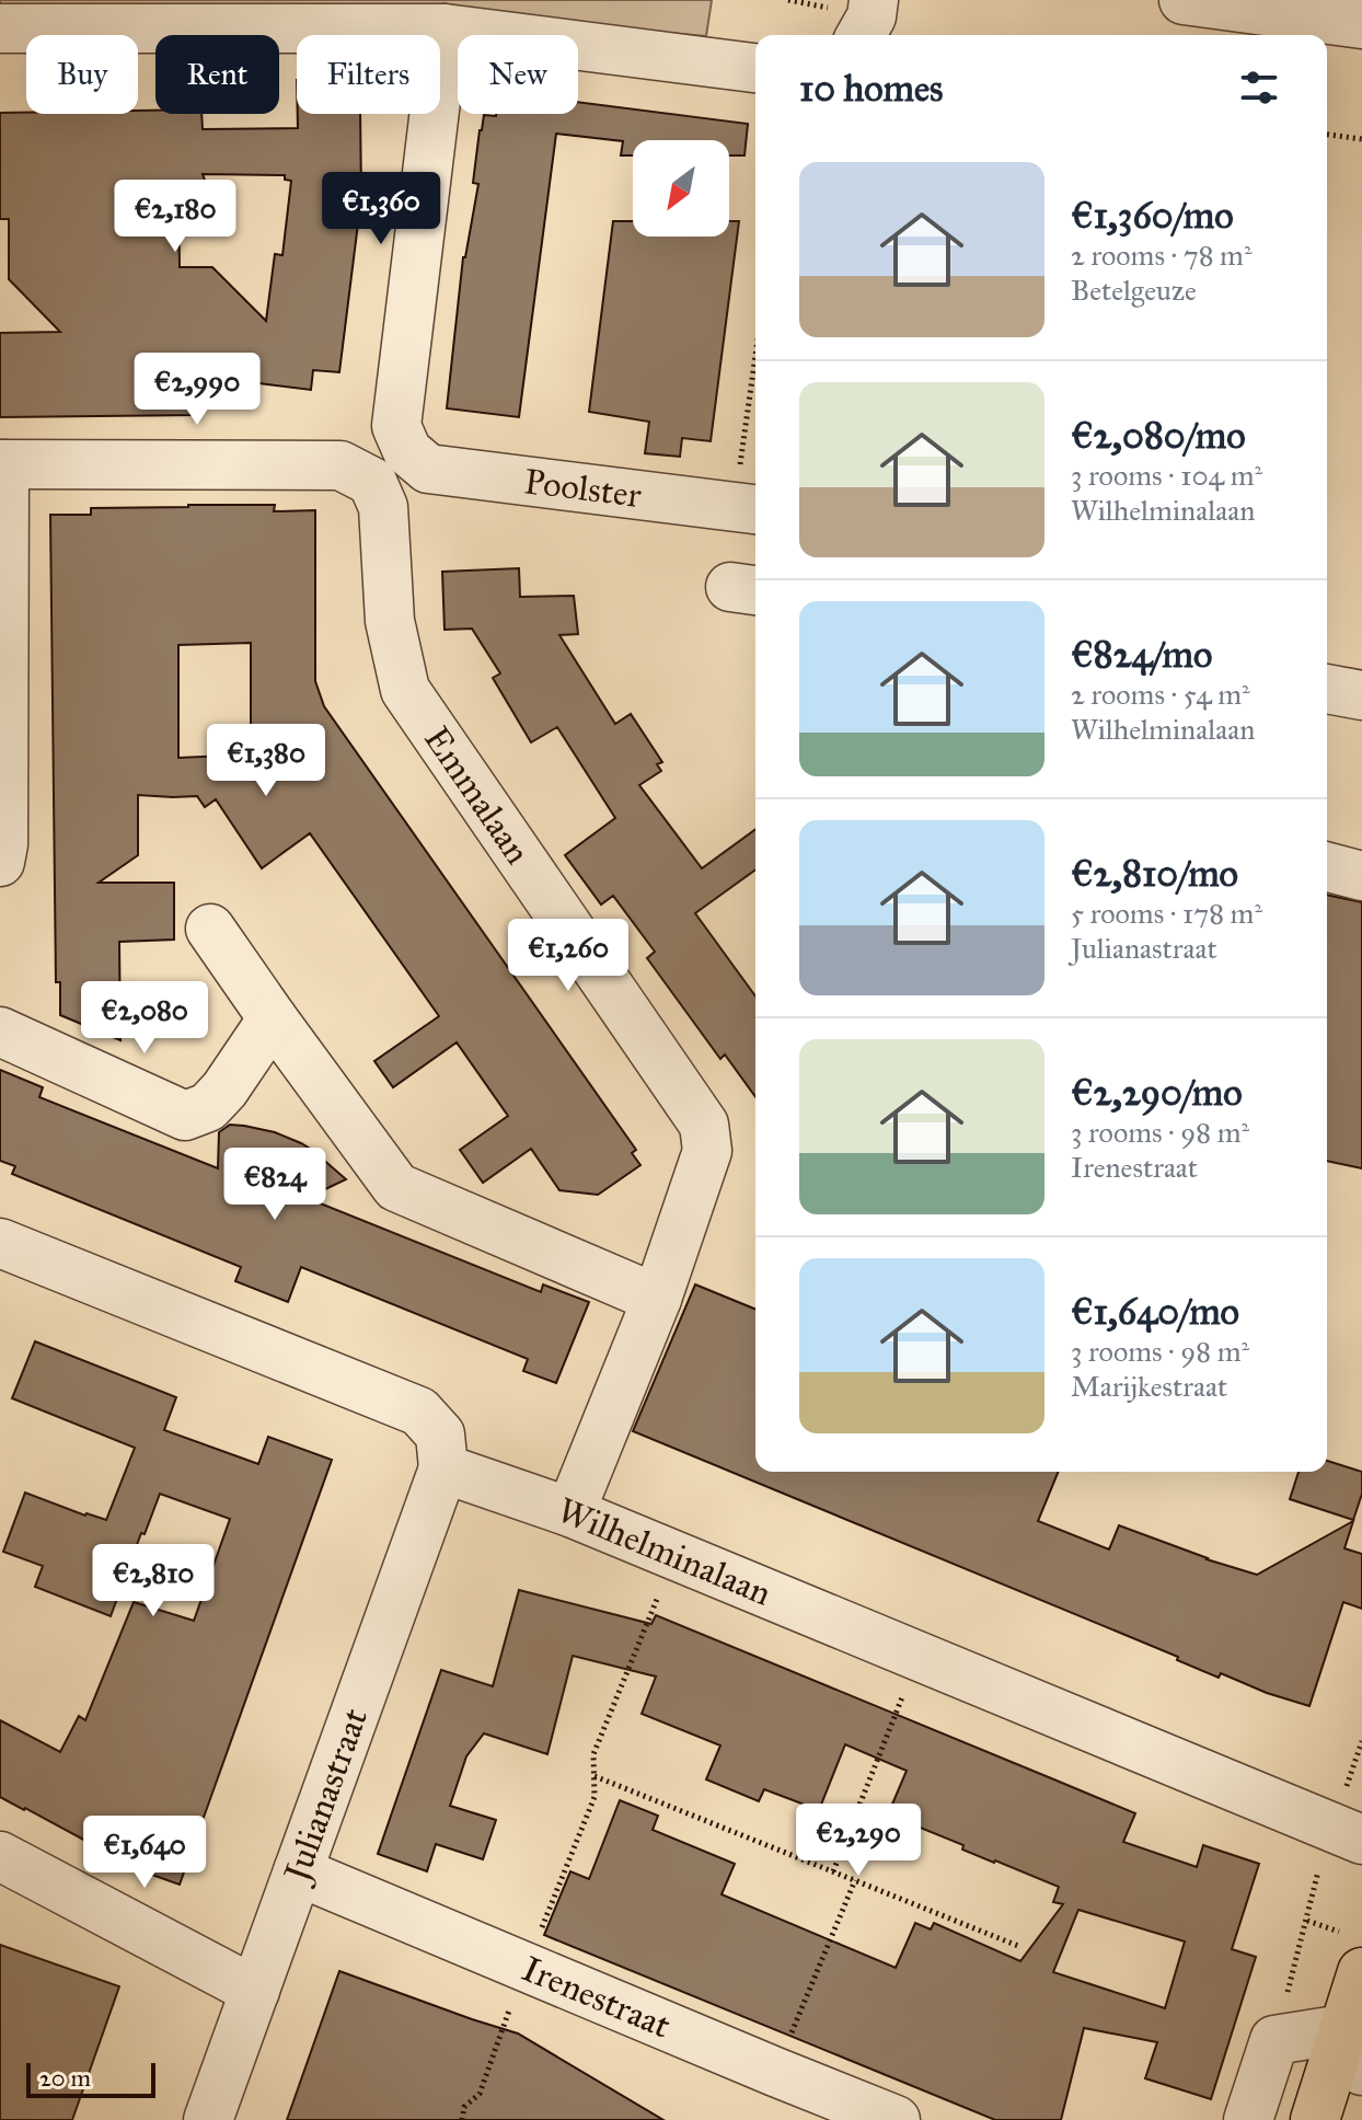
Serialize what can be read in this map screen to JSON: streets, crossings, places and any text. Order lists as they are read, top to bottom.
{
  "streets": {
    "street": [
      "Poolster",
      "Emmalaan",
      "Wilhelminalaan",
      "Julianastraat",
      "Irenestraat"
    ]
  },
  "crossings": [
    ["Poolster", "Emmalaan"],
    ["Emmalaan", "Wilhelminalaan"],
    ["Wilhelminalaan", "Julianastraat"],
    ["Julianastraat", "Irenestraat"]
  ],
  "scale_bar": "20 m",
  "north": "bottom left",
  "page": {
    "chip": [
      "Buy",
      "Rent",
      "Filters",
      "New"
    ],
    "heading": "10 homes",
    "list": [
      {
        "name": "€1,360/mo",
        "note": "2 rooms · 78 m² · Betelgeuze"
      },
      {
        "name": "€2,080/mo",
        "note": "3 rooms · 104 m² · Wilhelminalaan"
      },
      {
        "name": "€824/mo",
        "note": "2 rooms · 54 m² · Wilhelminalaan"
      },
      {
        "name": "€2,810/mo",
        "note": "5 rooms · 178 m² · Julianastraat"
      },
      {
        "name": "€2,290/mo",
        "note": "3 rooms · 98 m² · Irenestraat"
      },
      {
        "name": "€1,640/mo",
        "note": "3 rooms · 98 m² · Marijkestraat"
      }
    ],
    "price": [
      "€1,360",
      "€2,180",
      "€2,990",
      "€1,380",
      "€1,260",
      "€2,080",
      "€824",
      "€2,810",
      "€2,290",
      "€1,640"
    ],
    "scale": "20 m"
  }
}
